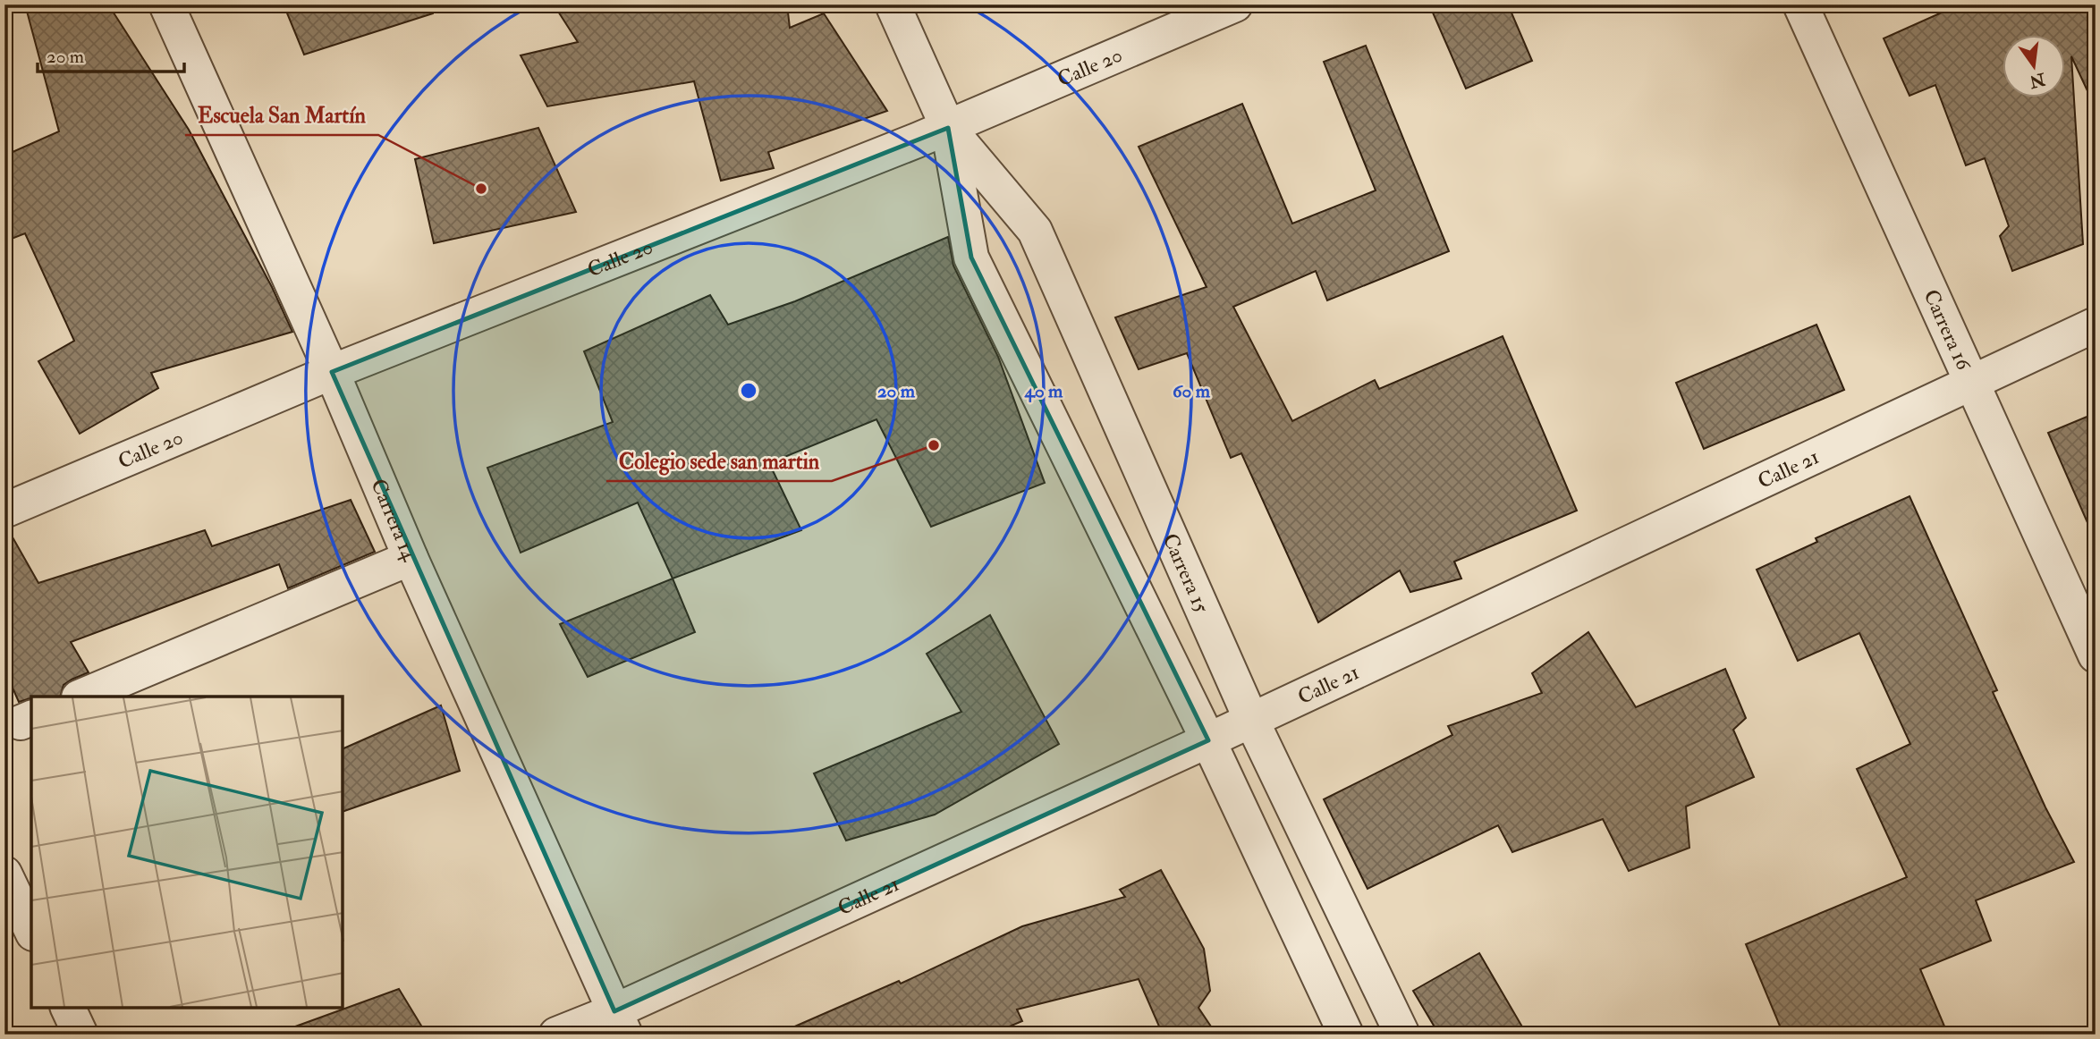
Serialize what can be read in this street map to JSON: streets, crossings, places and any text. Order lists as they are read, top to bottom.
{
  "streets": {
    "street": [
      "Calle 20",
      "Carrera 16",
      "Calle 21",
      "Carrera 14",
      "Carrera 15"
    ]
  },
  "crossings": [
    ["Calle 20", "Carrera 14"],
    ["Calle 20", "Carrera 15"],
    ["Carrera 16", "Calle 21"],
    ["Calle 21", "Carrera 14"],
    ["Calle 21", "Carrera 15"]
  ],
  "places": ["Escuela San Martín", "Colegio sede san martin"],
  "scale_bar": "20 m",
  "north": "bottom",
  "rings": ["20 m", "40 m", "60 m"]
}
